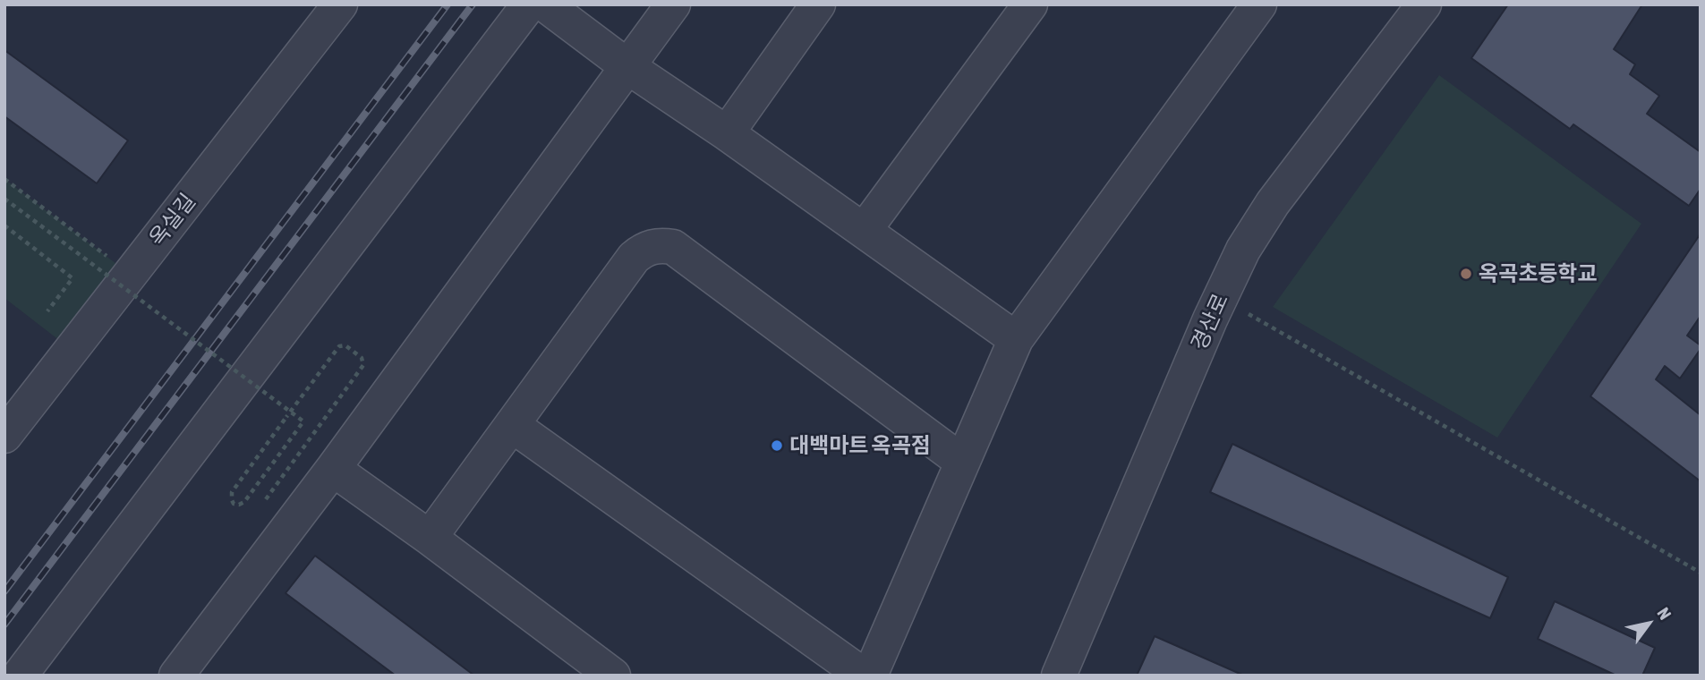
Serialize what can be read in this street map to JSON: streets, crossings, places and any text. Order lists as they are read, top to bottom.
{
  "streets": {
    "street": ["옥실길", "경산로"]
  },
  "places": ["옥곡초등학교", "대백마트 옥곡점"],
  "north": "top right"
}
